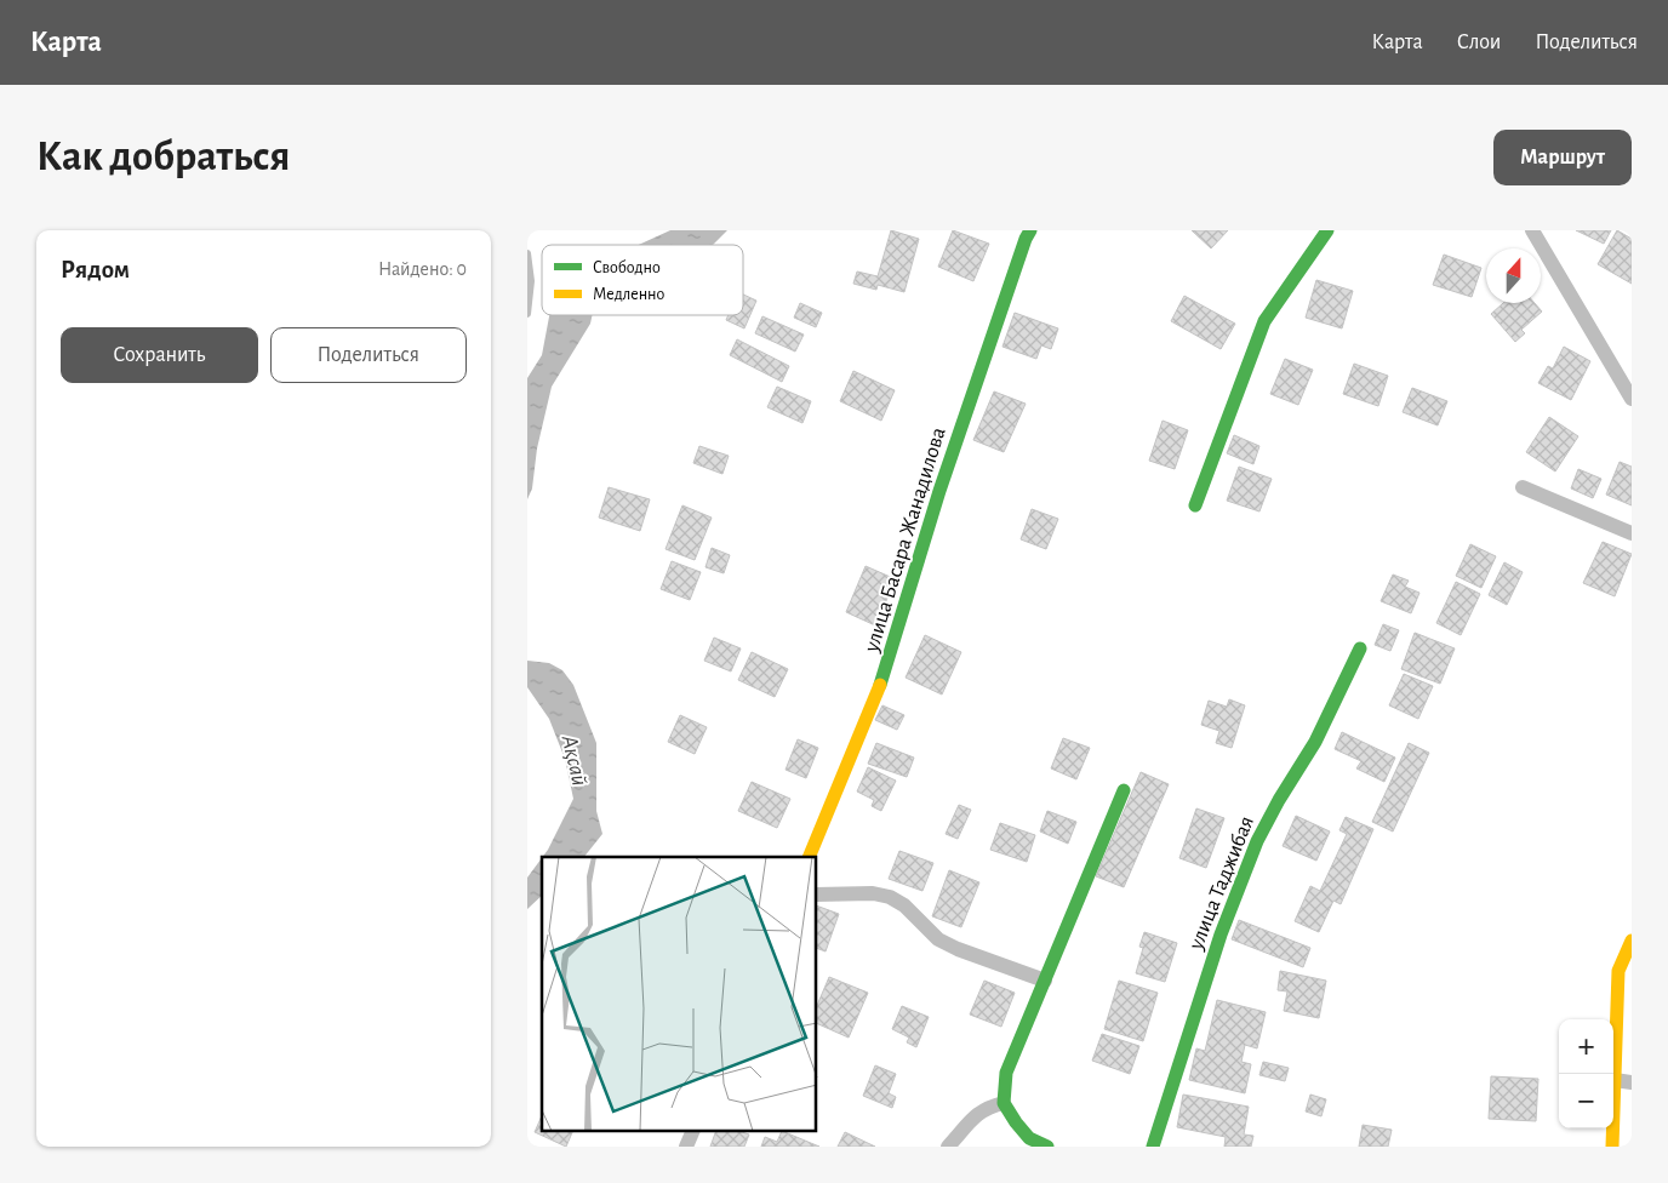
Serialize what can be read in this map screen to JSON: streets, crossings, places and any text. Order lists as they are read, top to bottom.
{
  "streets": {
    "street": ["улица Басара Жанадилова", "улица Таджибая"]
  },
  "water": ["Ақсай"],
  "legend": ["Свободно", "Медленно"],
  "north": "top",
  "page": {
    "header": "Карта",
    "nav": ["Карта", "Слои", "Поделиться"],
    "buttons": [
      "Маршрут",
      ["Сохранить", "Поделиться"]
    ],
    "title": "Как добраться",
    "heading": ["Рядом", "Найдено: 0"],
    "map_buttons": ["+", "−"]
  }
}
